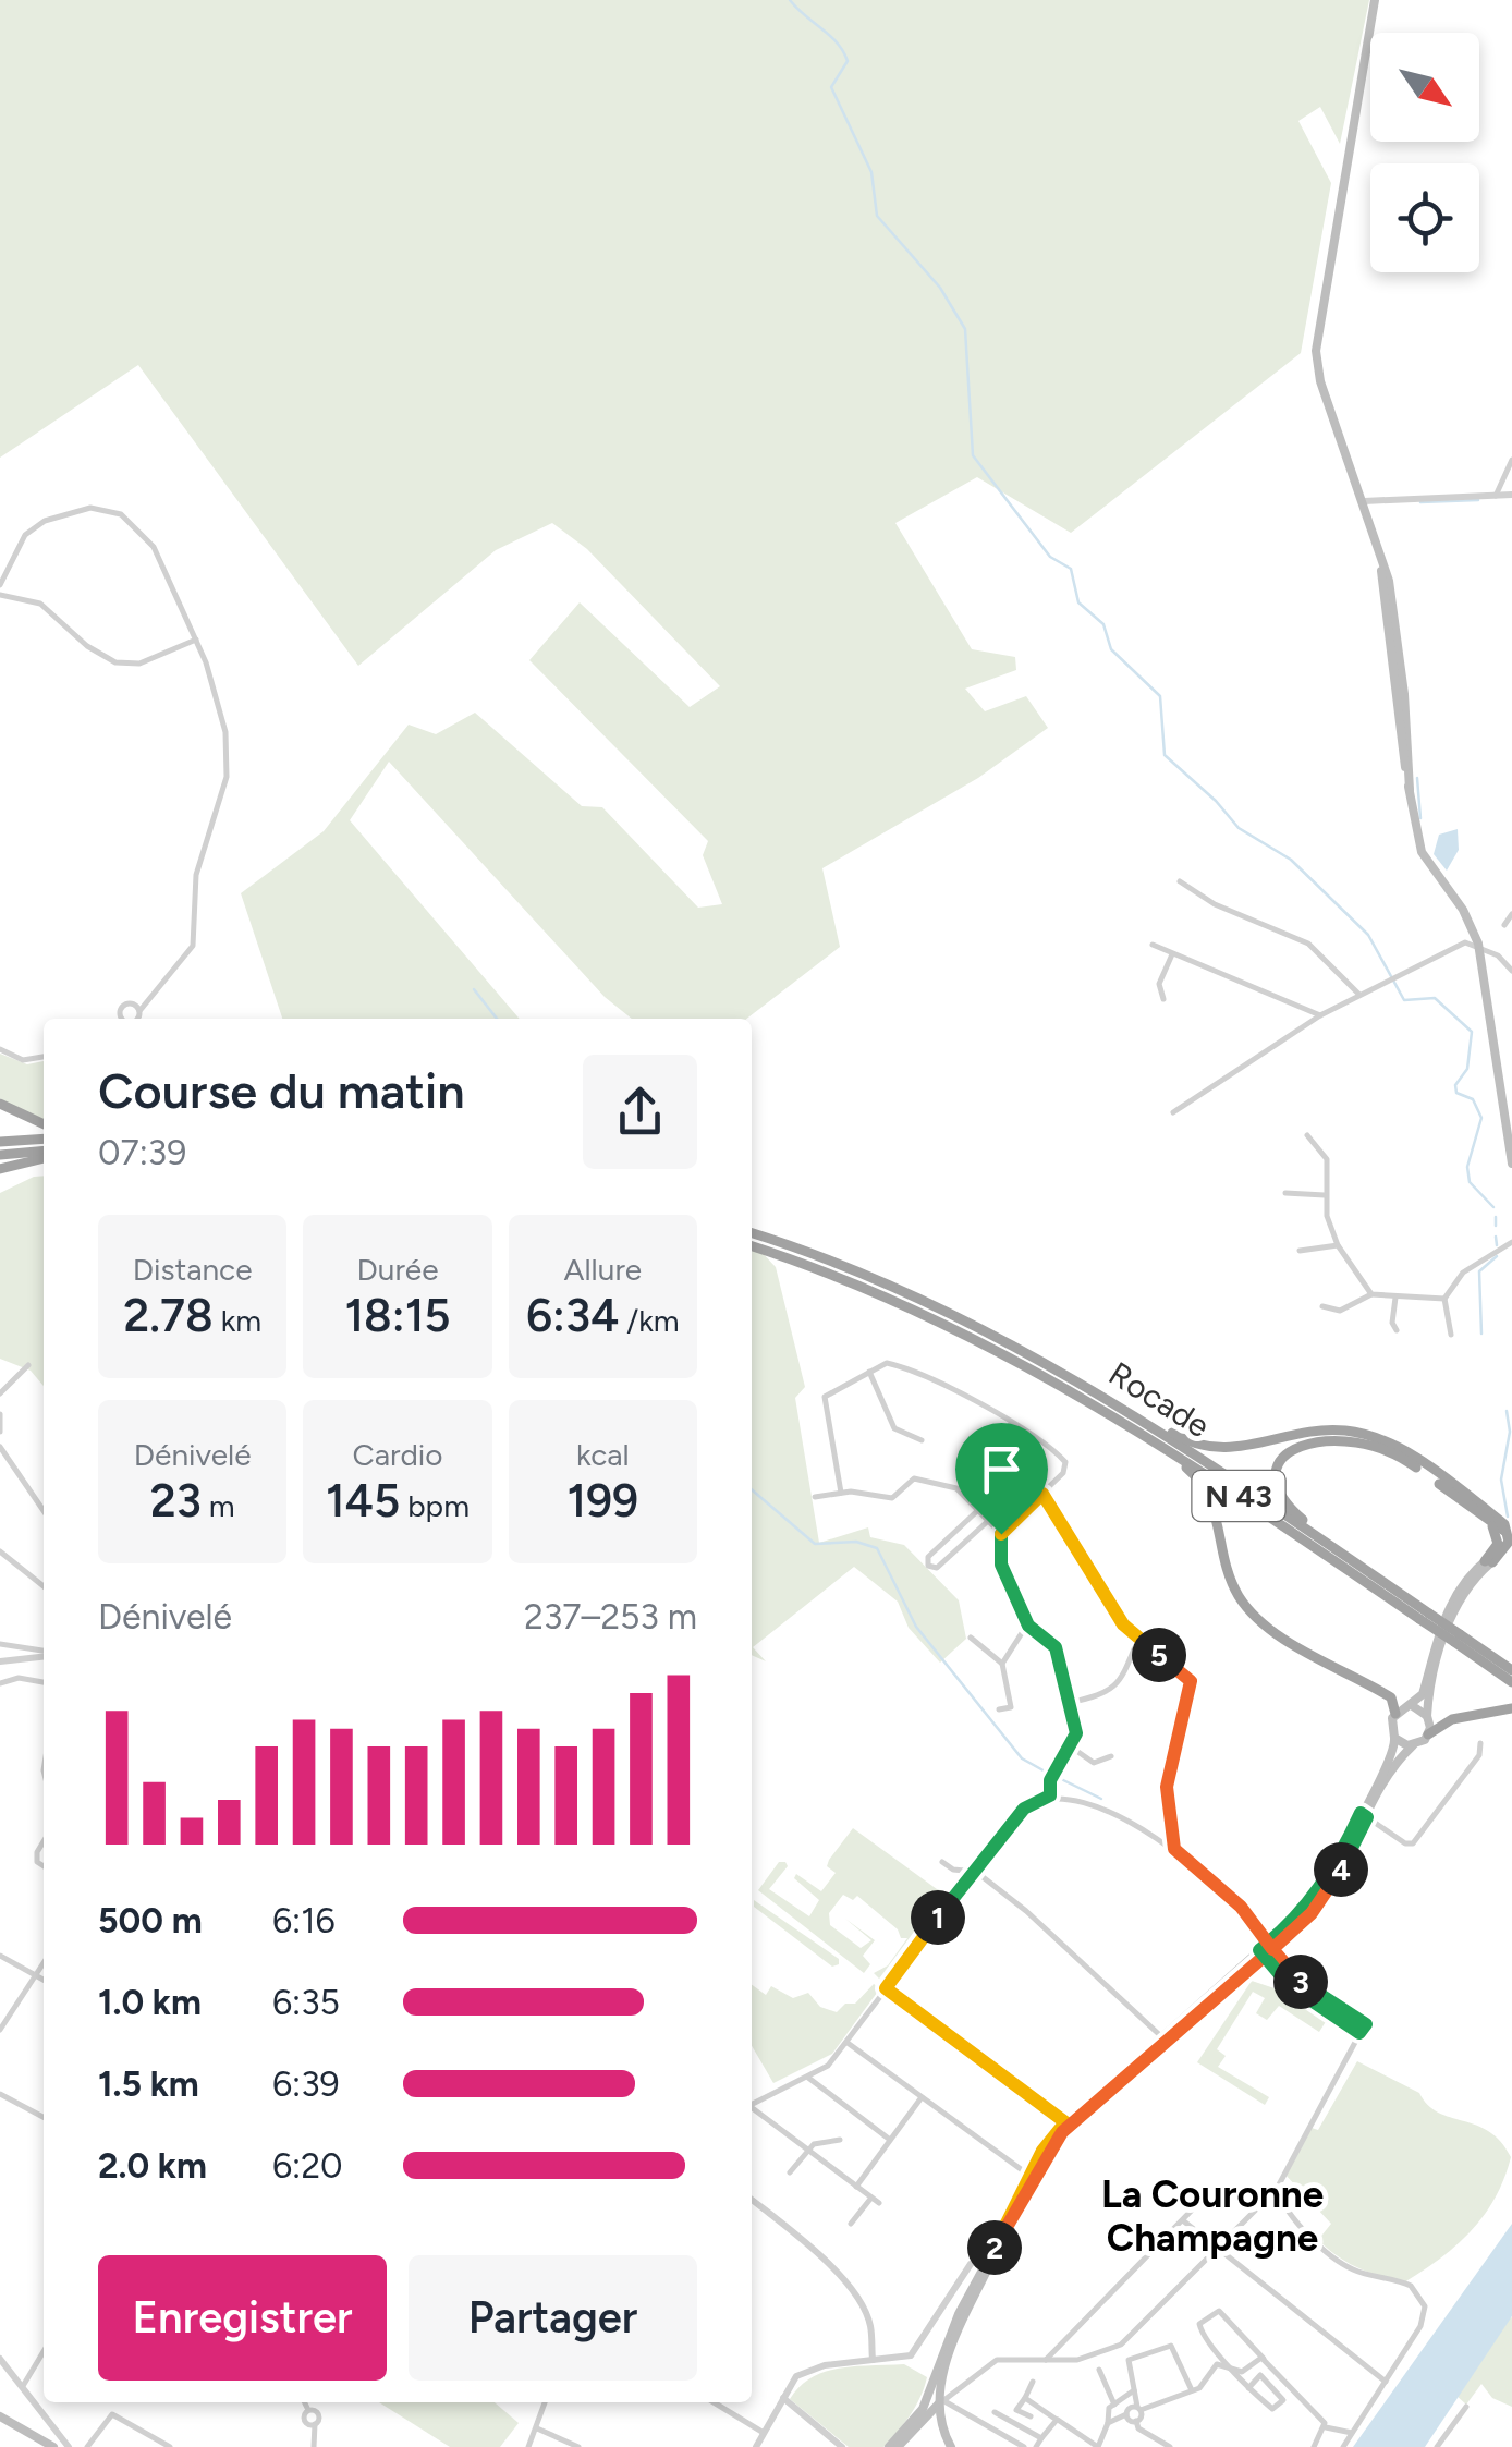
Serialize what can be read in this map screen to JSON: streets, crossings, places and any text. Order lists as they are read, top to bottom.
{
  "streets": {
    "highway": ["Rocade", "N 43"]
  },
  "crossings": [
    ["Rocade", "N 43"]
  ],
  "districts": ["La Couronne Champagne"],
  "north": "bottom right",
  "page": {
    "heading": ["Course du matin", "07:39"],
    "stats": [
      ["Distance", "2.78 km"],
      ["Durée", "18:15"],
      ["Allure", "6:34 /km"],
      ["Dénivelé", "23 m"],
      ["Cardio", "145 bpm"],
      ["kcal", "199"]
    ],
    "chart": ["Dénivelé", "237–253 m"],
    "pins": [
      "5",
      "4",
      "1",
      "3",
      "2"
    ],
    "list": [
      {
        "name": "500 m",
        "note": "6:16"
      },
      {
        "name": "1.0 km",
        "note": "6:35"
      },
      {
        "name": "1.5 km",
        "note": "6:39"
      },
      {
        "name": "2.0 km",
        "note": "6:20"
      }
    ],
    "buttons": ["Enregistrer", "Partager"]
  }
}
